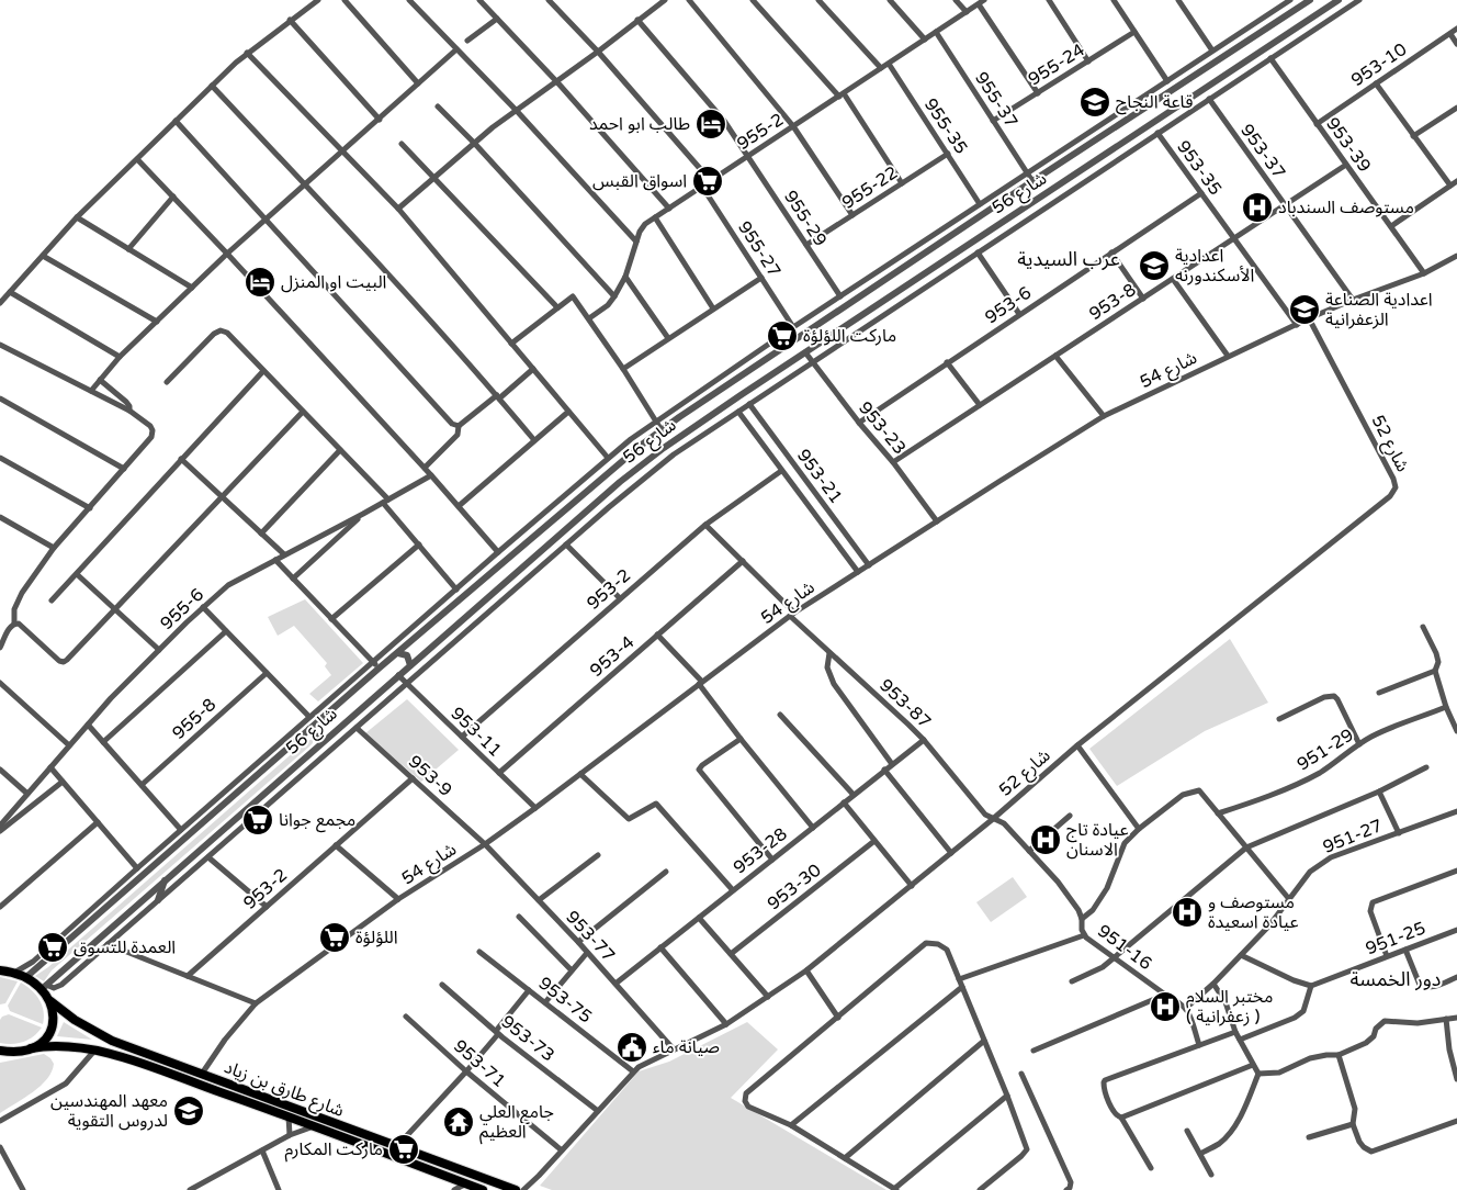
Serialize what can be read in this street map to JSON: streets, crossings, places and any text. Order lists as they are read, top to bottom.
{
  "streets": {
    "main road": ["شارع طارق بن زياد"],
    "street": [
      "955-24",
      "953-10",
      "955-37",
      "955-35",
      "955-2",
      "953-39",
      "953-37",
      "953-35",
      "955-22",
      "شارع 56",
      "955-29",
      "955-27",
      "953-8",
      "953-6",
      "شارع 54",
      "953-23",
      "شارع 52",
      "953-21",
      "953-2",
      "955-6",
      "953-4",
      "953-87",
      "955-8",
      "953-11",
      "951-29",
      "953-9",
      "951-27",
      "953-28",
      "953-30",
      "953-77",
      "951-25",
      "951-16",
      "953-75",
      "953-73",
      "953-71"
    ]
  },
  "crossings": [
    ["955-24", "955-37"],
    ["953-10", "953-39"],
    ["955-37", "955-2"],
    ["955-37", "شارع 56"],
    ["955-35", "955-2"],
    ["955-35", "955-22"],
    ["955-2", "955-29"],
    ["955-2", "955-27"],
    ["953-39", "953-8"],
    ["953-39", "شارع 54"],
    ["953-37", "953-8"],
    ["953-37", "شارع 54"],
    ["953-35", "953-8"],
    ["953-35", "953-6"],
    ["953-35", "شارع 54"],
    ["955-22", "955-29"],
    ["شارع 56", "953-23"],
    ["شارع 56", "953-11"],
    ["شارع 56", "شارع طارق بن زياد"],
    ["953-8", "953-23"],
    ["953-6", "953-23"],
    ["شارع 54", "953-23"],
    ["شارع 54", "شارع 52"],
    ["شارع 54", "953-21"],
    ["شارع 54", "953-87"],
    ["شارع 54", "953-11"],
    ["شارع 54", "953-9"],
    ["شارع 54", "953-77"],
    ["شارع 54", "شارع طارق بن زياد"],
    ["شارع 52", "953-87"],
    ["شارع 52", "953-77"],
    ["شارع 52", "951-16"],
    ["شارع 52", "953-75"],
    ["شارع 52", "953-73"],
    ["شارع 52", "953-71"],
    ["953-21", "953-2"],
    ["953-2", "953-87"],
    ["953-2", "953-11"],
    ["953-2", "953-9"],
    ["953-4", "953-87"],
    ["953-4", "953-11"],
    ["953-87", "953-28"],
    ["953-87", "951-16"],
    ["953-9", "953-77"],
    ["951-27", "951-16"],
    ["953-28", "953-77"]
  ],
  "districts": ["عرب السيدية", "دور الخمسة"],
  "places": {
    "school or university": [
      "قاعة النجاح",
      "اعدادية الأسكندورنه",
      "اعدادية الصناعة الزعفرانية",
      "معهد المهندسين لدروس التقوية"
    ],
    "hotel": ["طالب ابو احمد", "البيت او المنزل"],
    "supermarket": [
      "اسواق القبس",
      "ماركت اللؤلؤة",
      "مجمع جوانا",
      "اللؤلؤة",
      "العمدة للتسوق",
      "ماركت المكارم"
    ],
    "hospital": [
      "مستوصف السندباد",
      "عيادة تاج الاسنان",
      "مستوصف و عيادة اسعيدة",
      "مختبر السلام ( زعفرانية )"
    ],
    "public building": ["صيانة ماء"],
    "temple": ["جامع العلي العظيم"]
  }
}
